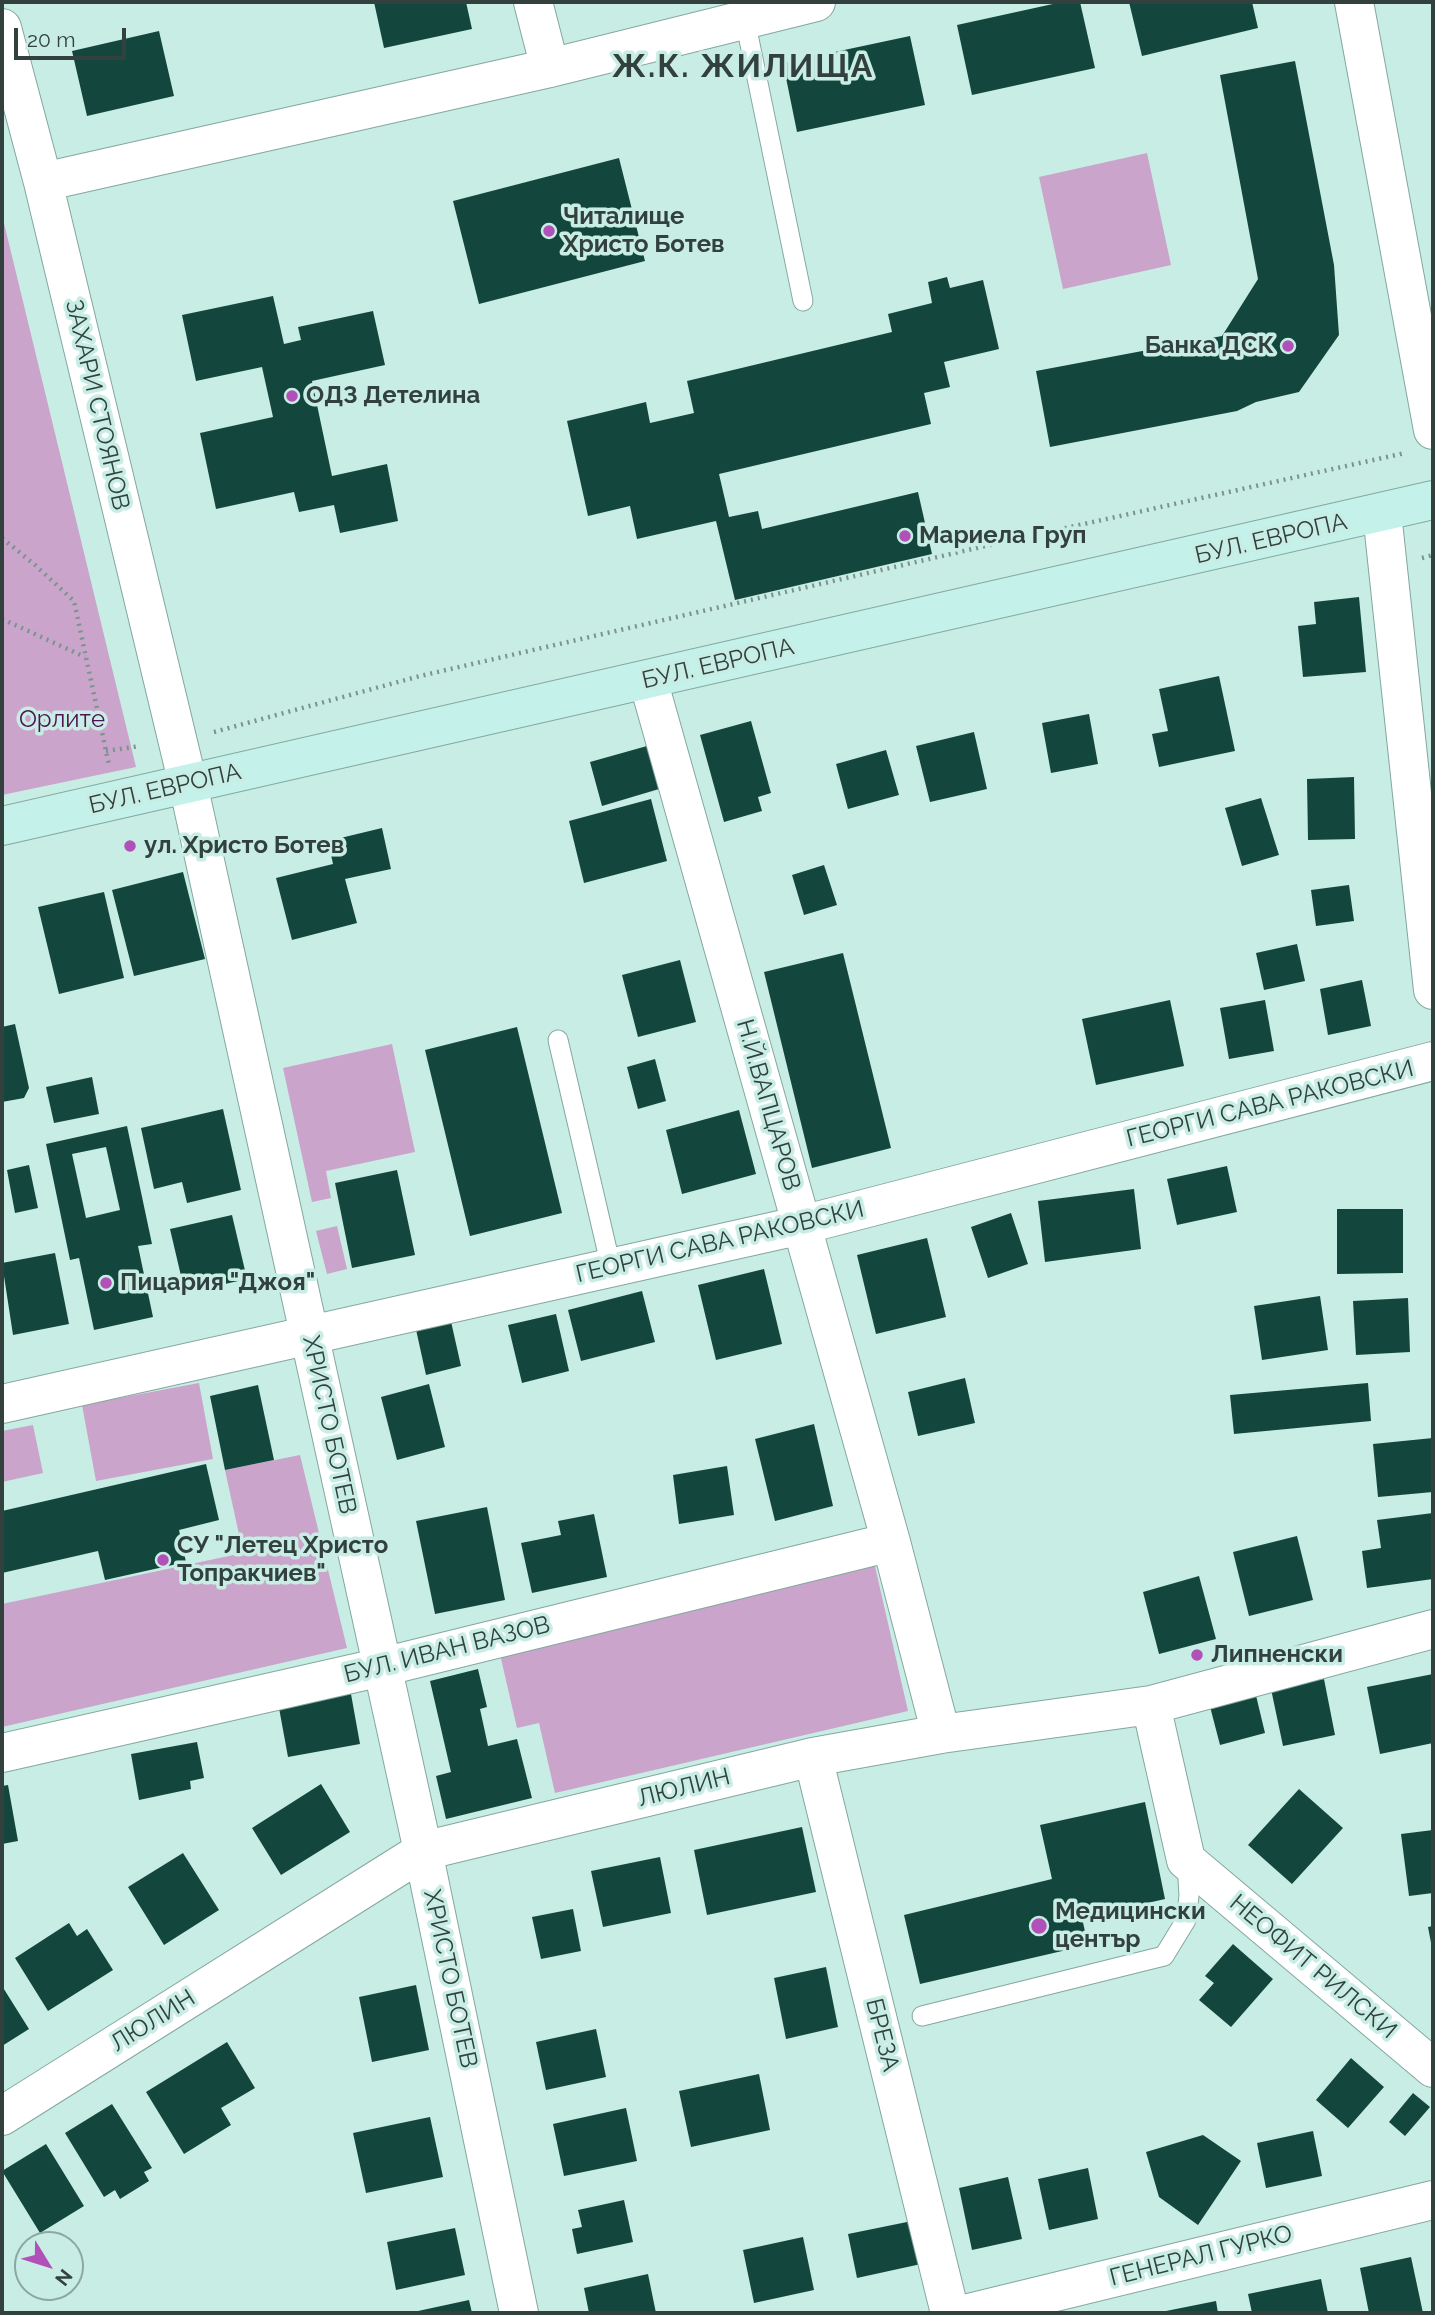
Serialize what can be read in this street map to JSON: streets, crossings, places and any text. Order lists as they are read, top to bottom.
{
  "streets": {
    "street": [
      "ЗАХАРИ СТОЯНОВ",
      "БУЛ. ЕВРОПА",
      "ГЕОРГИ САВА РАКОВСКИ",
      "Н.Й.ВАПЦАРОВ",
      "ХРИСТО БОТЕВ",
      "БУЛ. ИВАН ВАЗОВ",
      "ЛЮЛИН",
      "НЕОФИТ РИЛСКИ",
      "БРЕЗА",
      "ГЕНЕРАЛ ГУРКО"
    ]
  },
  "crossings": [
    ["ЗАХАРИ СТОЯНОВ", "БУЛ. ЕВРОПА"],
    ["ЗАХАРИ СТОЯНОВ", "ХРИСТО БОТЕВ"],
    ["БУЛ. ЕВРОПА", "Н.Й.ВАПЦАРОВ"],
    ["БУЛ. ЕВРОПА", "ХРИСТО БОТЕВ"],
    ["ГЕОРГИ САВА РАКОВСКИ", "Н.Й.ВАПЦАРОВ"],
    ["ГЕОРГИ САВА РАКОВСКИ", "ХРИСТО БОТЕВ"],
    ["Н.Й.ВАПЦАРОВ", "БУЛ. ИВАН ВАЗОВ"],
    ["Н.Й.ВАПЦАРОВ", "ЛЮЛИН"],
    ["ХРИСТО БОТЕВ", "БУЛ. ИВАН ВАЗОВ"],
    ["ХРИСТО БОТЕВ", "ЛЮЛИН"],
    ["ЛЮЛИН", "БРЕЗА"]
  ],
  "districts": ["Ж.К. ЖИЛИЩА"],
  "parks": ["Орлите"],
  "places": [
    "Читалище Христо Ботев",
    "Банка ДСК",
    "ОДЗ Детелина",
    "Мариела Груп",
    "ул. Христо Ботев",
    "Пицария \"Джоя\"",
    "СУ \"Летец Христо Топракчиев\"",
    "Липненски",
    "Медицински център"
  ],
  "scale_bar": "20 m",
  "north": "bottom right"
}
